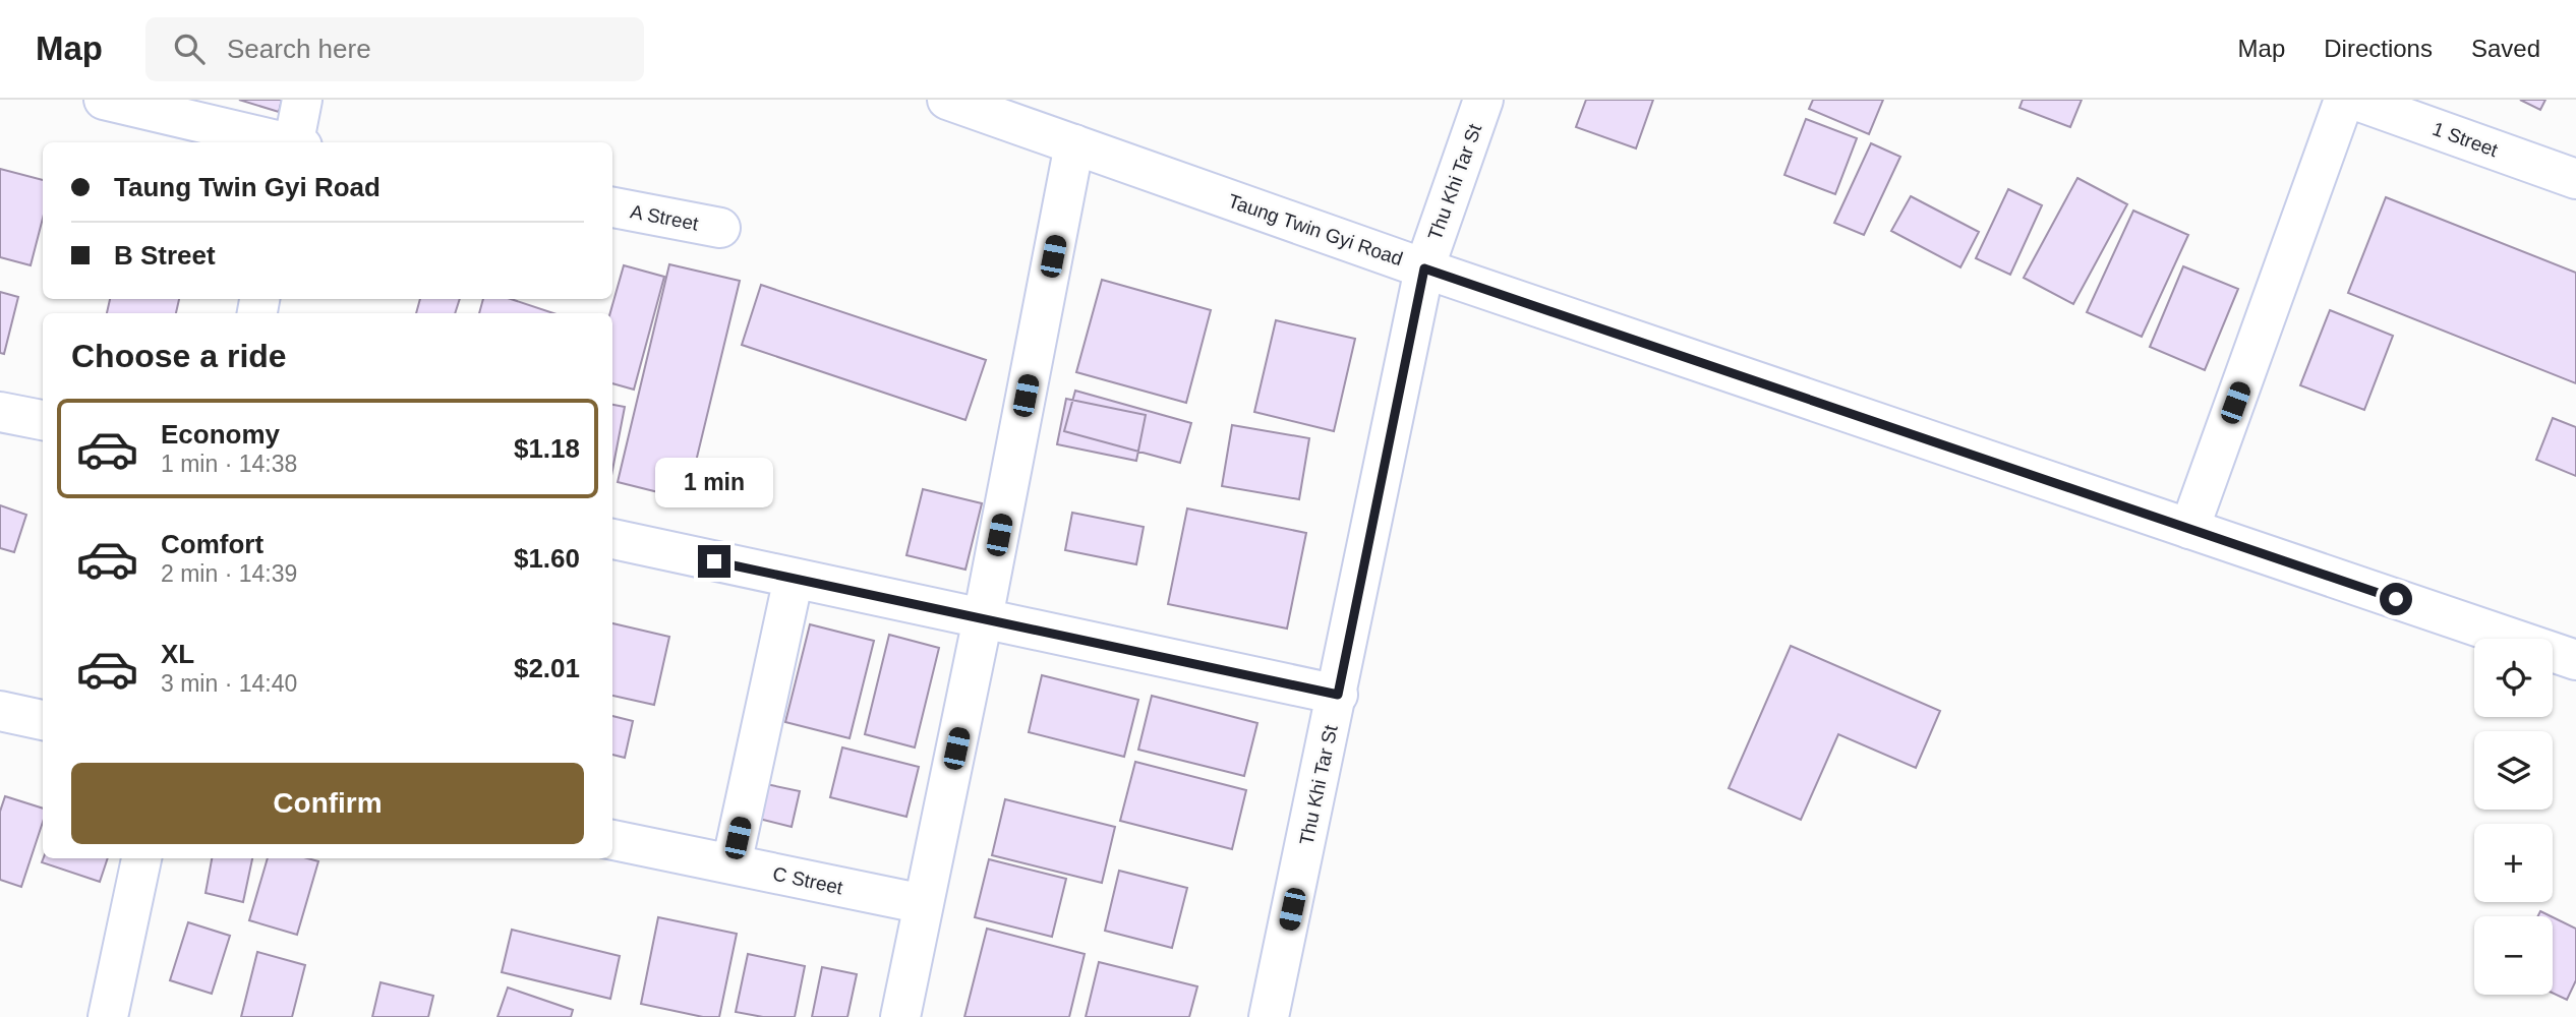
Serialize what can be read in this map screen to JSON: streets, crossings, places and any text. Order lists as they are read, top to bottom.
{
  "streets": {
    "main road": [
      "1 Street",
      "Thu Khi Tar St",
      "A Street",
      "Taung Twin Gyi Road",
      "C Street"
    ]
  },
  "crossings": [
    ["Thu Khi Tar St", "Taung Twin Gyi Road"]
  ],
  "page": {
    "header": "Map",
    "search": "Search here",
    "nav": ["Map", "Directions", "Saved"],
    "banner": ["Taung Twin Gyi Road", "B Street"],
    "heading": "Choose a ride",
    "list": [
      {
        "name": "Economy",
        "note": "1 min · 14:38",
        "value": "$1.18"
      },
      {
        "name": "Comfort",
        "note": "2 min · 14:39",
        "value": "$1.60"
      },
      {
        "name": "XL",
        "note": "3 min · 14:40",
        "value": "$2.01"
      }
    ],
    "bubble": "1 min",
    "map_buttons": ["+", "−"],
    "buttons": "Confirm"
  }
}
